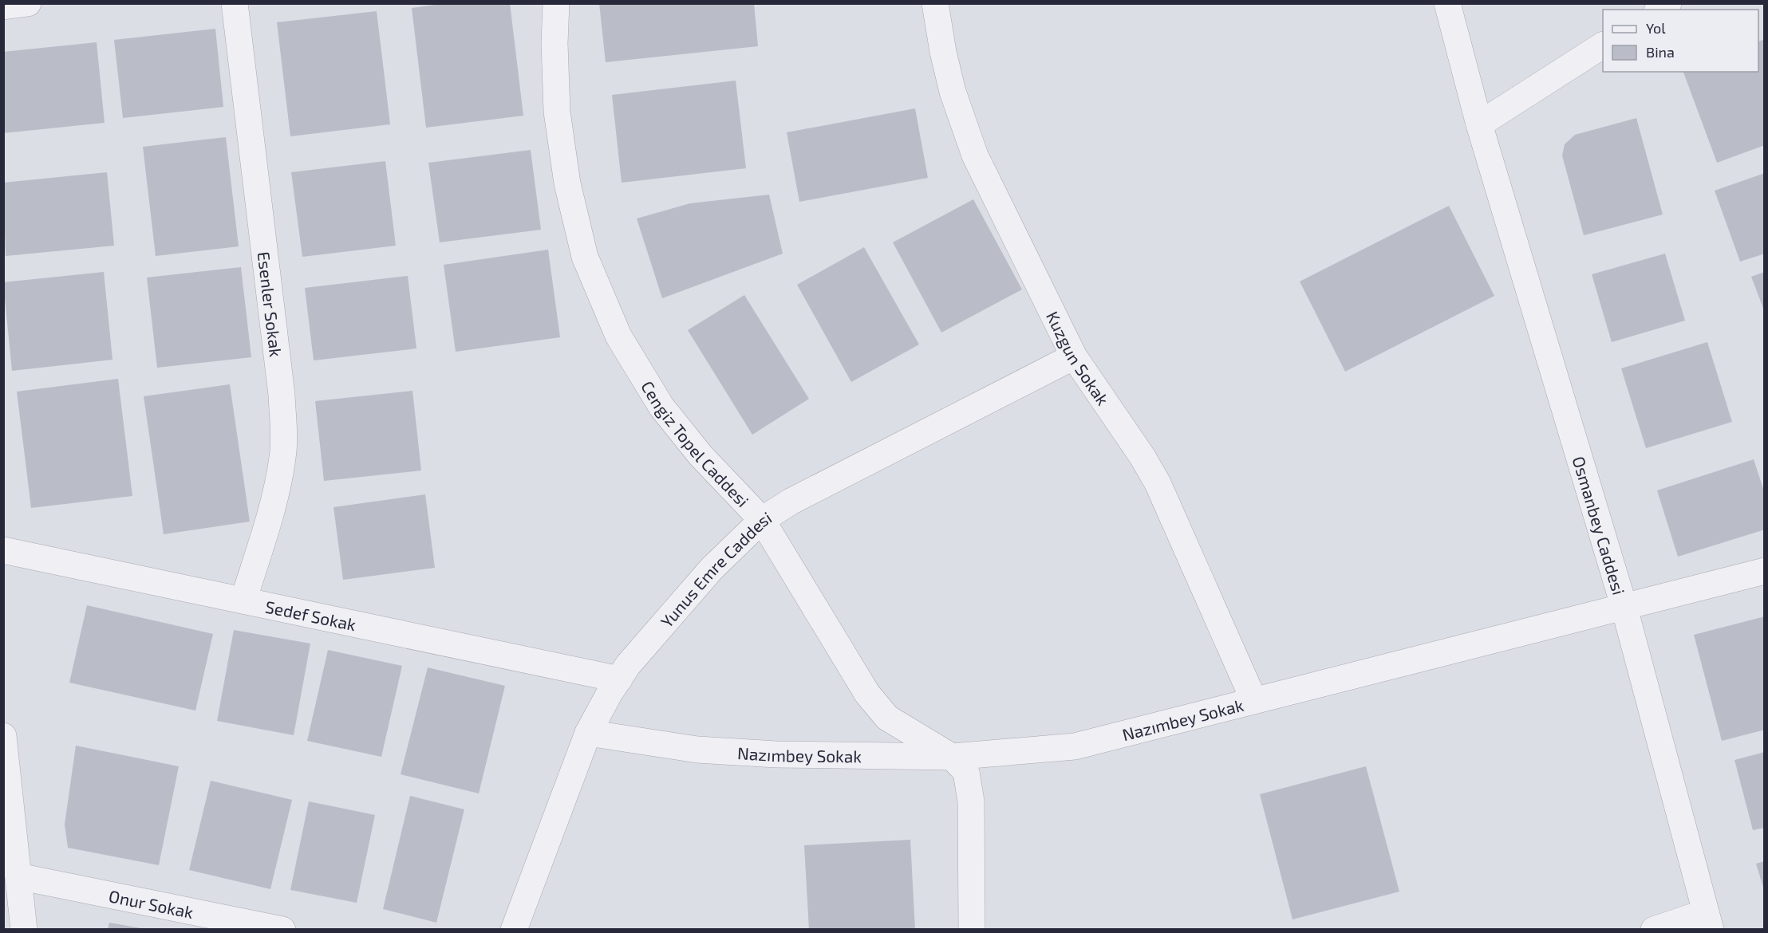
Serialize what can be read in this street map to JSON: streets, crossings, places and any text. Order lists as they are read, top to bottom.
{
  "streets": {
    "street": [
      "Esenler Sokak",
      "Kuzgun Sokak",
      "Cengiz Topel Caddesi",
      "Osmanbey Caddesi",
      "Yunus Emre Caddesi",
      "Sedef Sokak",
      "Nazımbey Sokak",
      "Onur Sokak"
    ]
  },
  "crossings": [
    ["Esenler Sokak", "Sedef Sokak"],
    ["Kuzgun Sokak", "Yunus Emre Caddesi"],
    ["Kuzgun Sokak", "Nazımbey Sokak"],
    ["Cengiz Topel Caddesi", "Yunus Emre Caddesi"],
    ["Cengiz Topel Caddesi", "Nazımbey Sokak"],
    ["Osmanbey Caddesi", "Nazımbey Sokak"],
    ["Yunus Emre Caddesi", "Sedef Sokak"],
    ["Yunus Emre Caddesi", "Nazımbey Sokak"]
  ],
  "legend": ["Yol", "Bina"]
}
